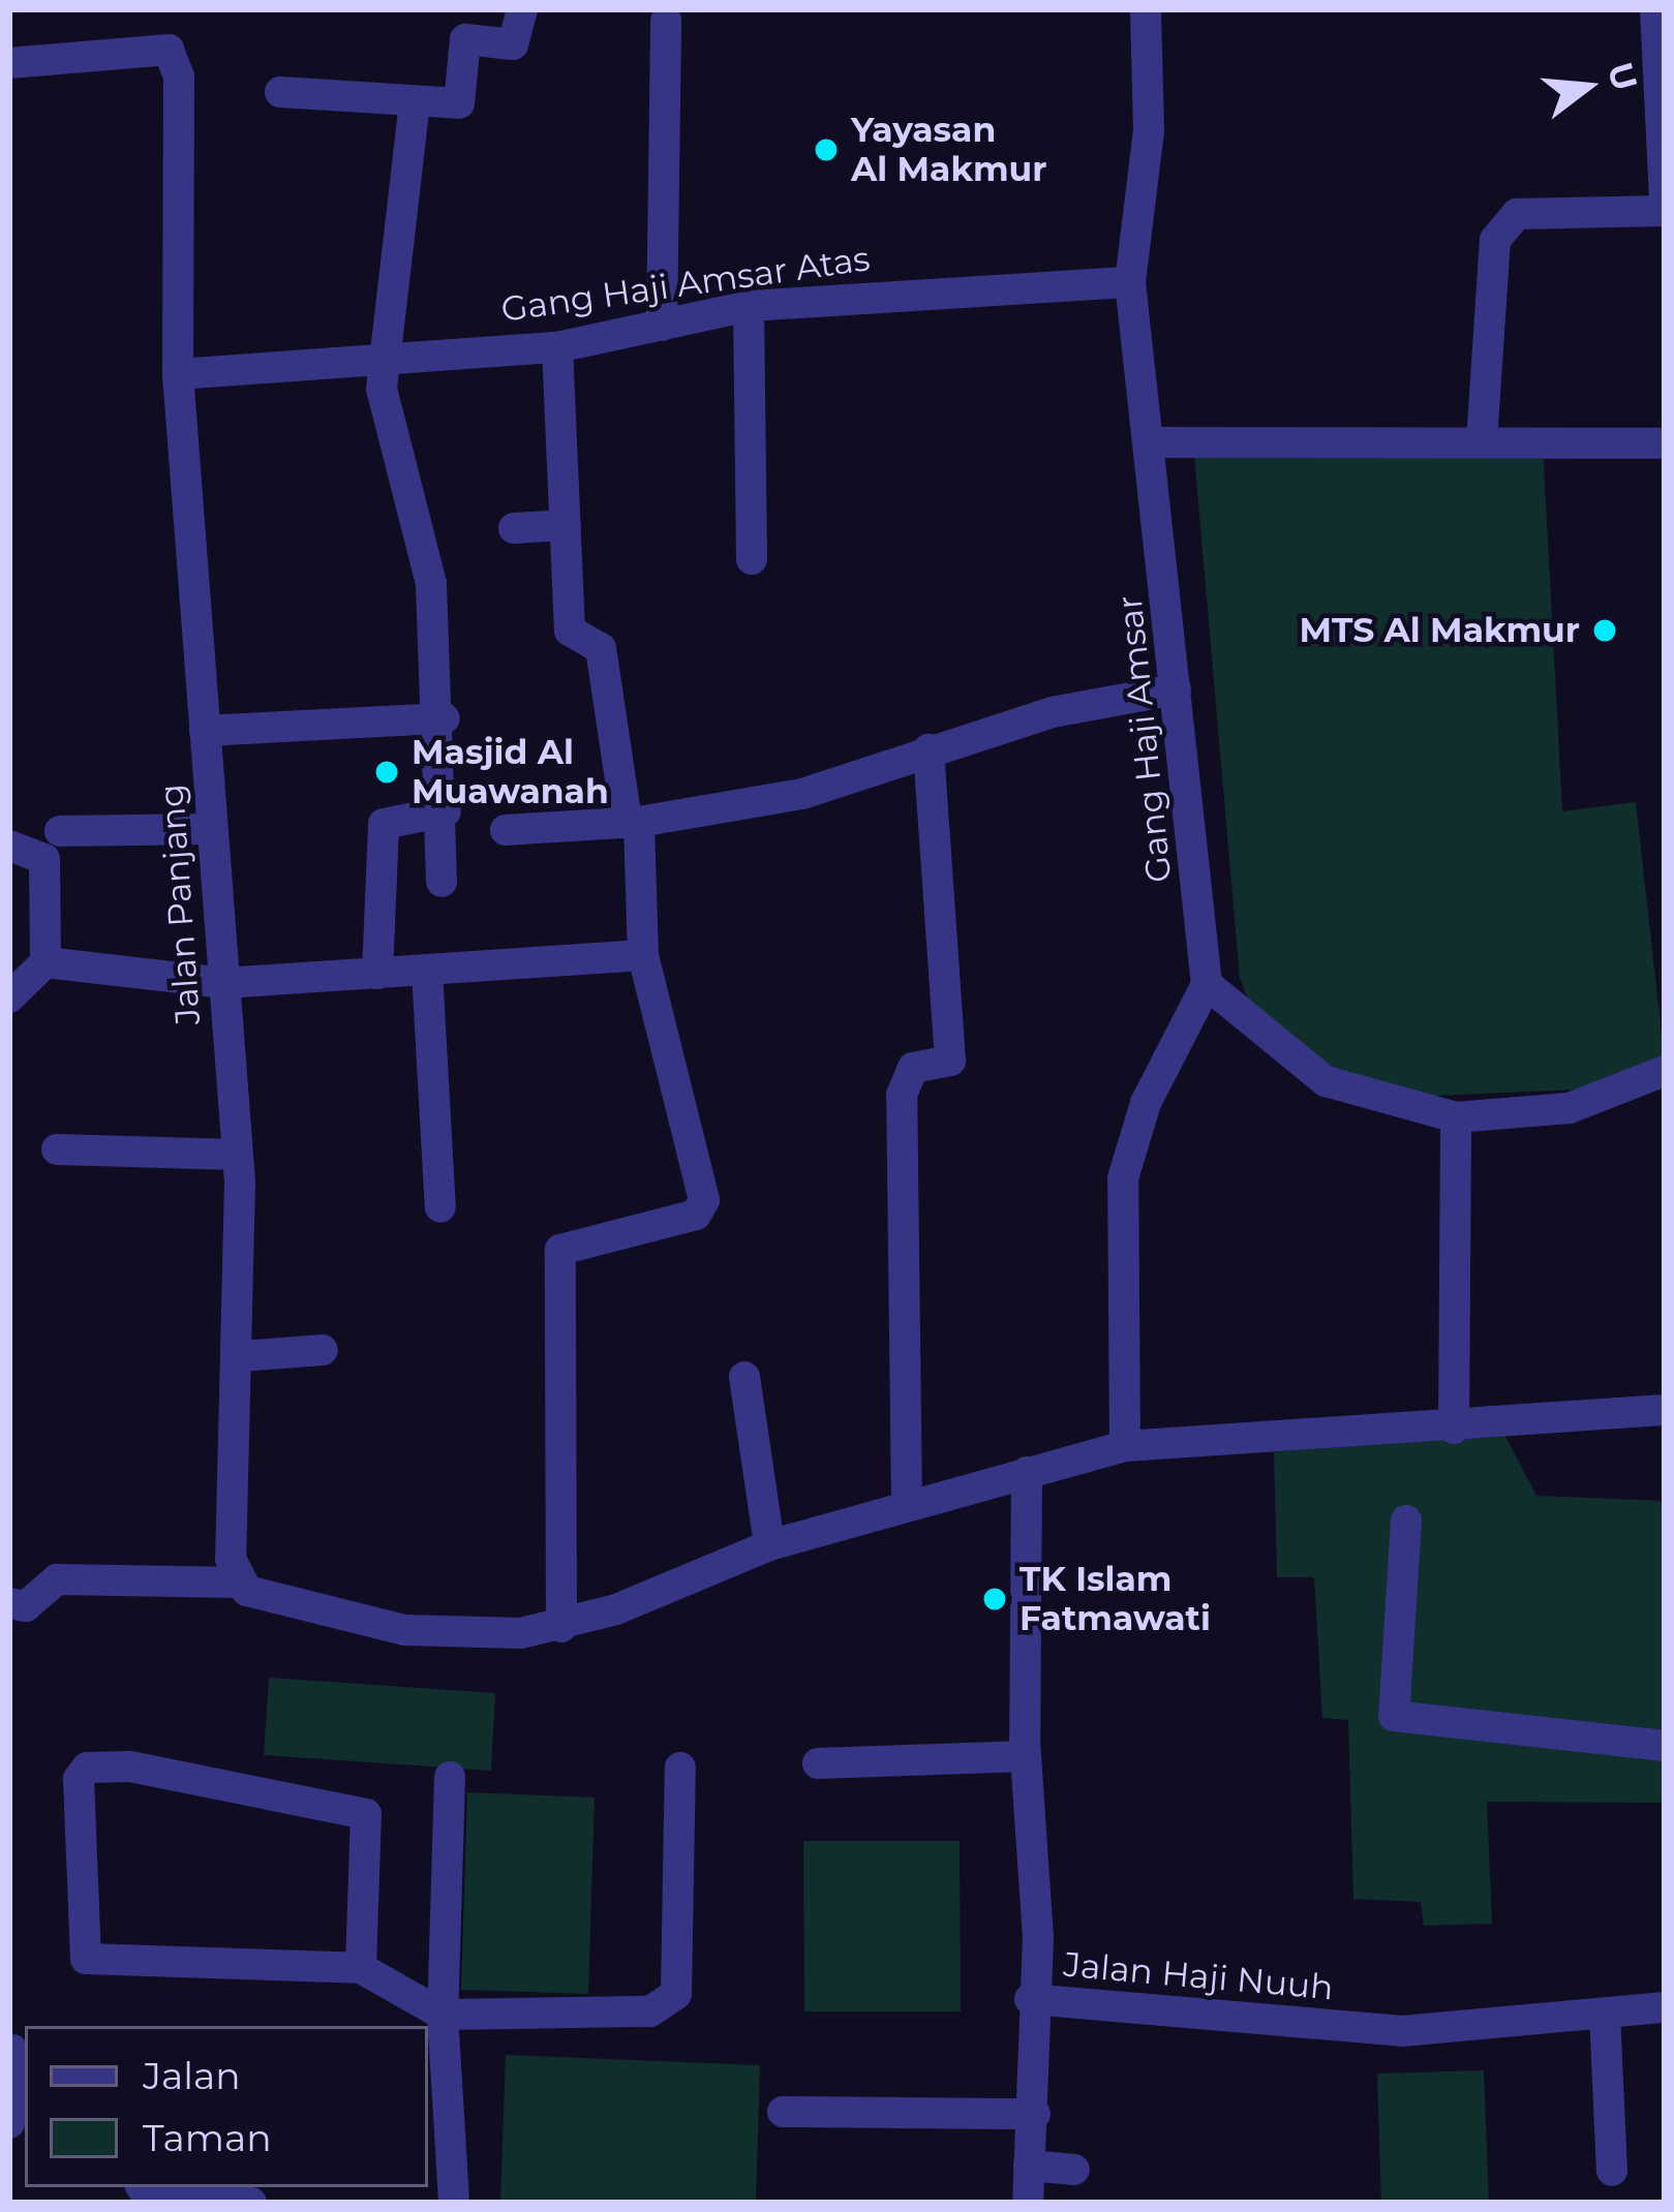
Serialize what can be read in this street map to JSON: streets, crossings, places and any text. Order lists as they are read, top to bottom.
{
  "streets": {
    "street": [
      "Gang Haji Amsar Atas",
      "Gang Haji Amsar",
      "Jalan Panjang",
      "Jalan Haji Nuuh"
    ]
  },
  "crossings": [
    ["Gang Haji Amsar Atas", "Gang Haji Amsar"],
    ["Gang Haji Amsar Atas", "Jalan Panjang"]
  ],
  "places": [
    "Yayasan Al Makmur",
    "MTS Al Makmur",
    "Masjid Al Muawanah",
    "TK Islam Fatmawati"
  ],
  "legend": ["Jalan", "Taman"],
  "north": "right"
}
